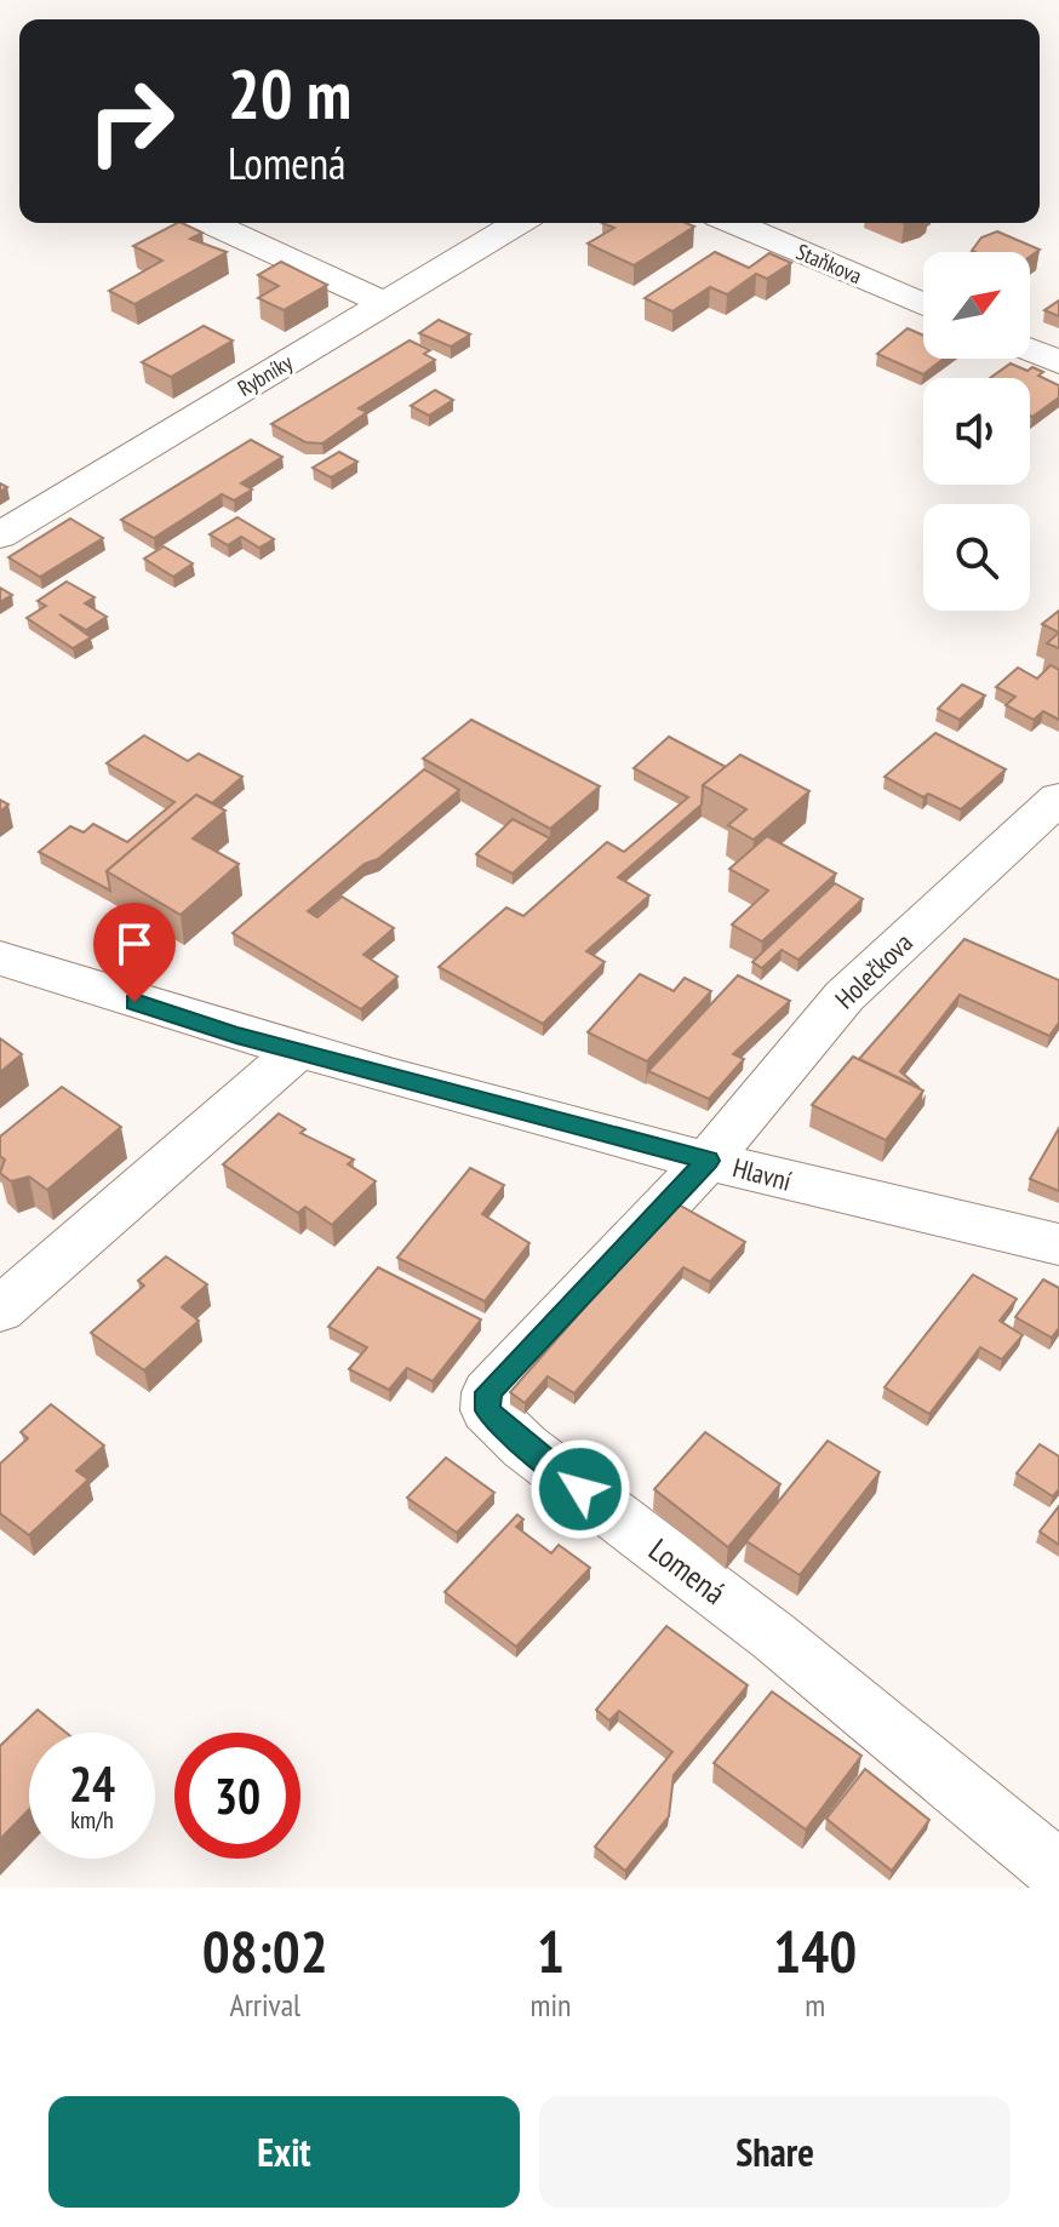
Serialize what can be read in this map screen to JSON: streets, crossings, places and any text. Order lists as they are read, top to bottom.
{
  "streets": {
    "street": [
      "Staňkova",
      "Rybníky",
      "Holečkova",
      "Hlavní",
      "Lomená"
    ]
  },
  "crossings": [
    ["Holečkova", "Hlavní"],
    ["Holečkova", "Lomená"],
    ["Hlavní", "Lomená"]
  ],
  "north": "top right",
  "page": {
    "turn": ["20 m", "Lomená"],
    "speed": "24 km/h",
    "limit": "30",
    "eta": [
      "08:02",
      "Arrival",
      "1",
      "min",
      "140",
      "m"
    ],
    "buttons": ["Exit", "Share"]
  }
}
